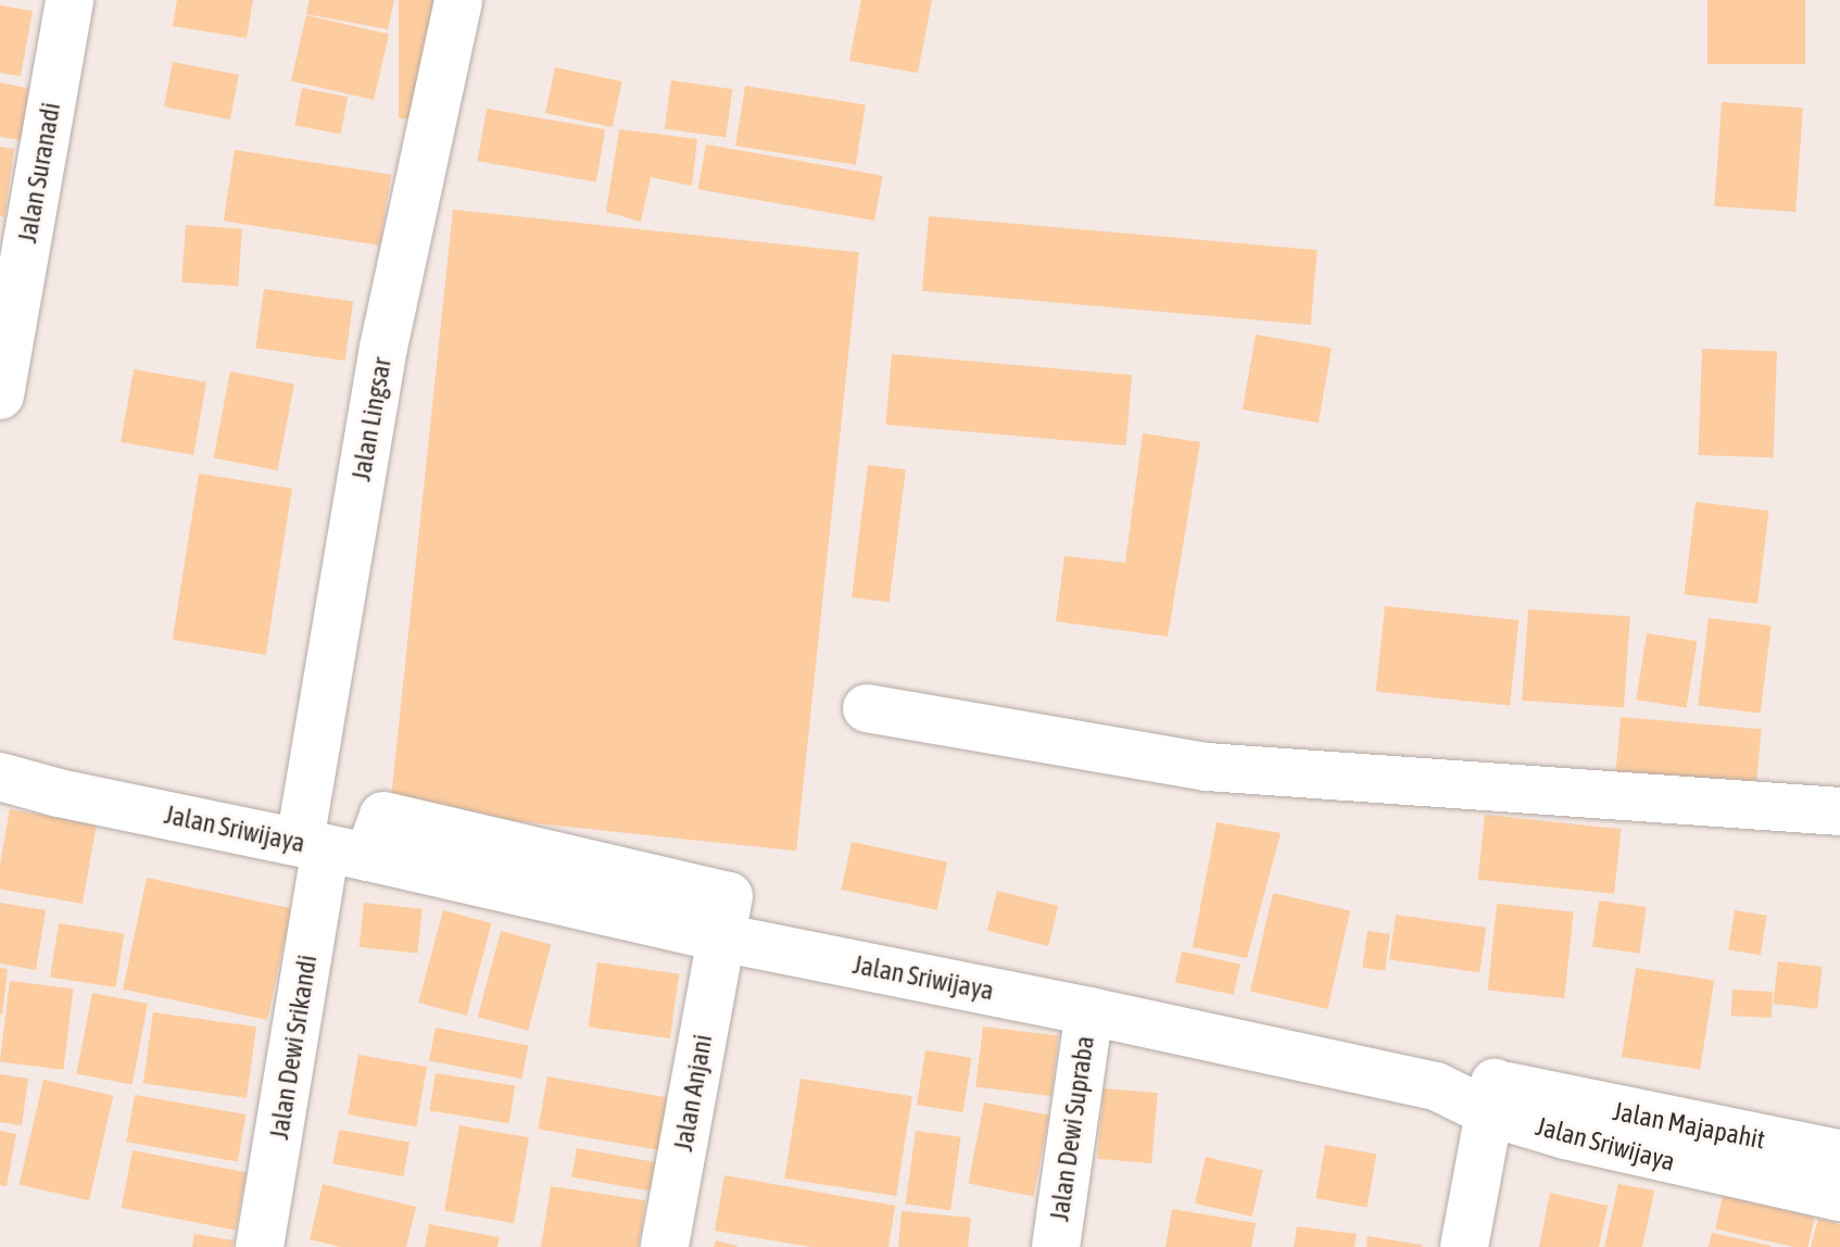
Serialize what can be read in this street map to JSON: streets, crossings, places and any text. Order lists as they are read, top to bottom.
{
  "streets": {
    "street": [
      "Jalan Suranadi",
      "Jalan Lingsar",
      "Jalan Sriwijaya",
      "Jalan Dewi Srikandi",
      "Jalan Anjani",
      "Jalan Majapahit",
      "Jalan Dewi Supraba"
    ]
  },
  "crossings": [
    ["Jalan Lingsar", "Jalan Sriwijaya"],
    ["Jalan Lingsar", "Jalan Dewi Srikandi"],
    ["Jalan Sriwijaya", "Jalan Dewi Srikandi"],
    ["Jalan Sriwijaya", "Jalan Anjani"],
    ["Jalan Sriwijaya", "Jalan Majapahit"],
    ["Jalan Sriwijaya", "Jalan Dewi Supraba"]
  ]
}
